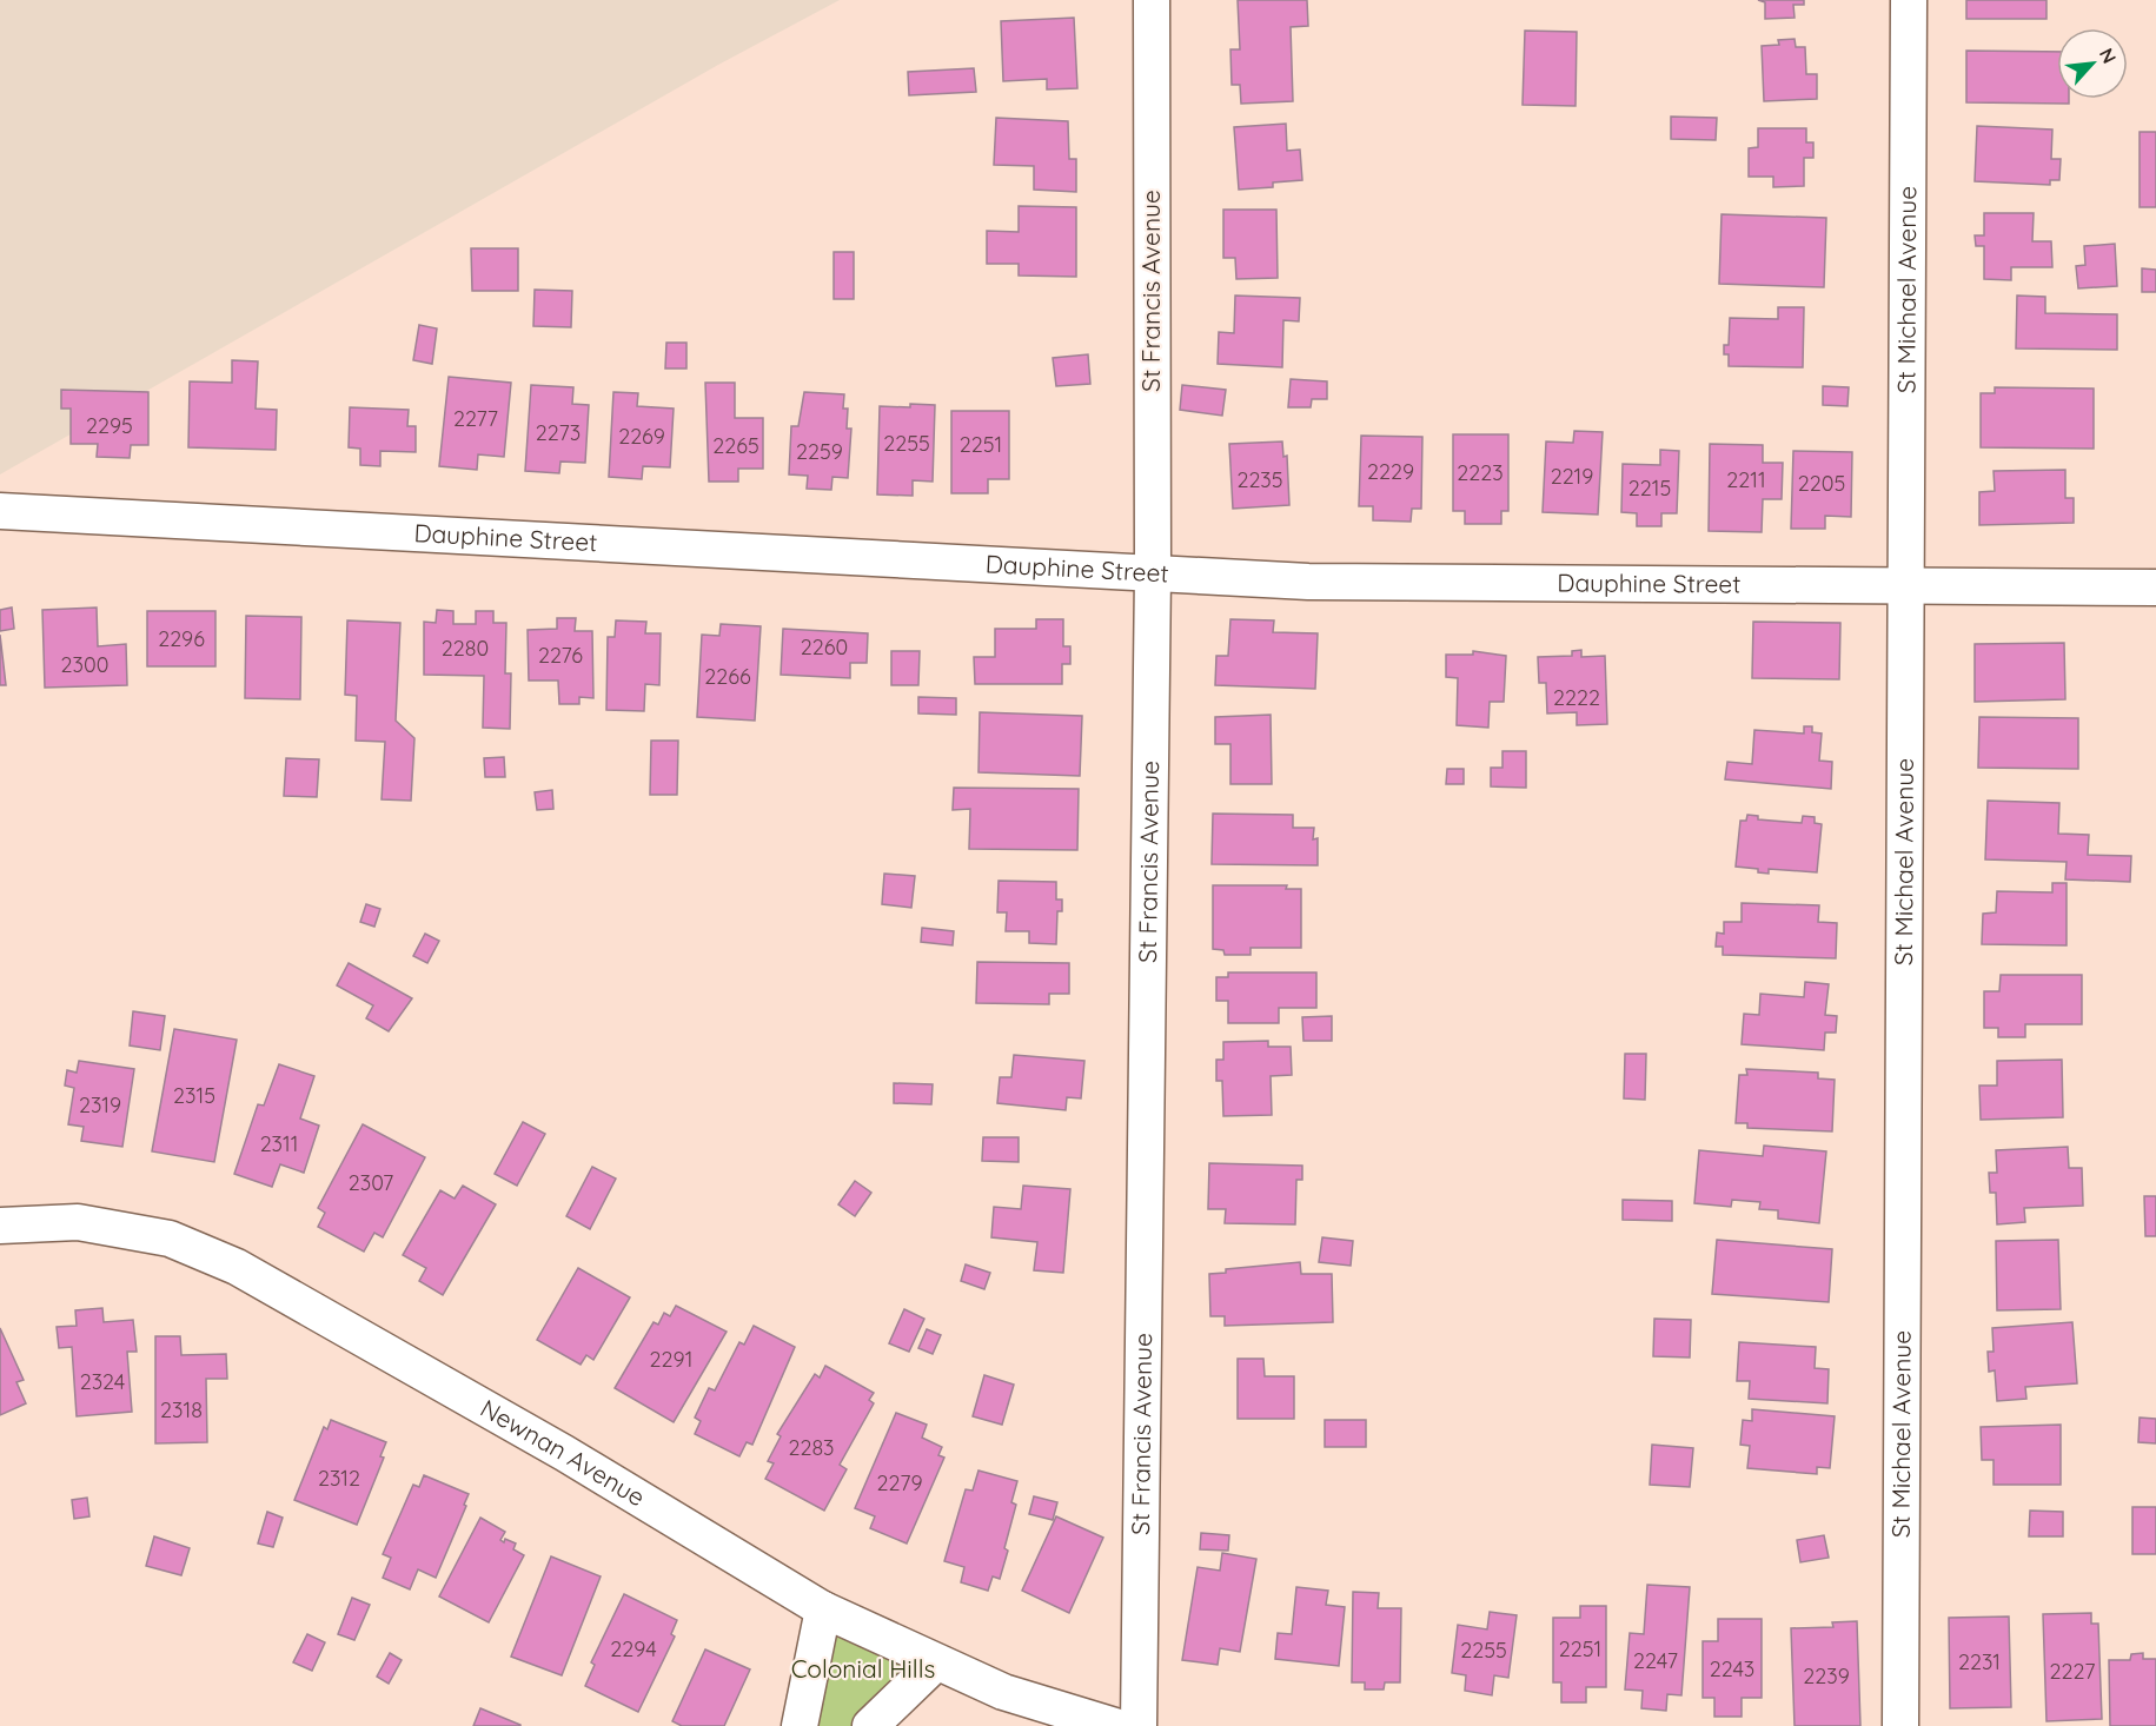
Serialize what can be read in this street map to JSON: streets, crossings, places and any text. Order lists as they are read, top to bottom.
{
  "streets": {
    "street": [
      "St Francis Avenue",
      "St Michael Avenue",
      "Dauphine Street",
      "Newnan Avenue"
    ]
  },
  "crossings": [
    ["St Francis Avenue", "Dauphine Street"],
    ["St Michael Avenue", "Dauphine Street"]
  ],
  "parks": ["Colonial Hills"],
  "house_numbers": [
    "2277",
    "2295",
    "2273",
    "2269",
    "2255",
    "2251",
    "2265",
    "2259",
    "2229",
    "2223",
    "2219",
    "2235",
    "2211",
    "2205",
    "2215",
    "2296",
    "2260",
    "2280",
    "2276",
    "2300",
    "2266",
    "2222",
    "2315",
    "2319",
    "2311",
    "2307",
    "2291",
    "2324",
    "2318",
    "2283",
    "2312",
    "2279",
    "2294",
    "2251",
    "2255",
    "2247",
    "2231",
    "2243",
    "2227",
    "2239"
  ],
  "north": "top right"
}
